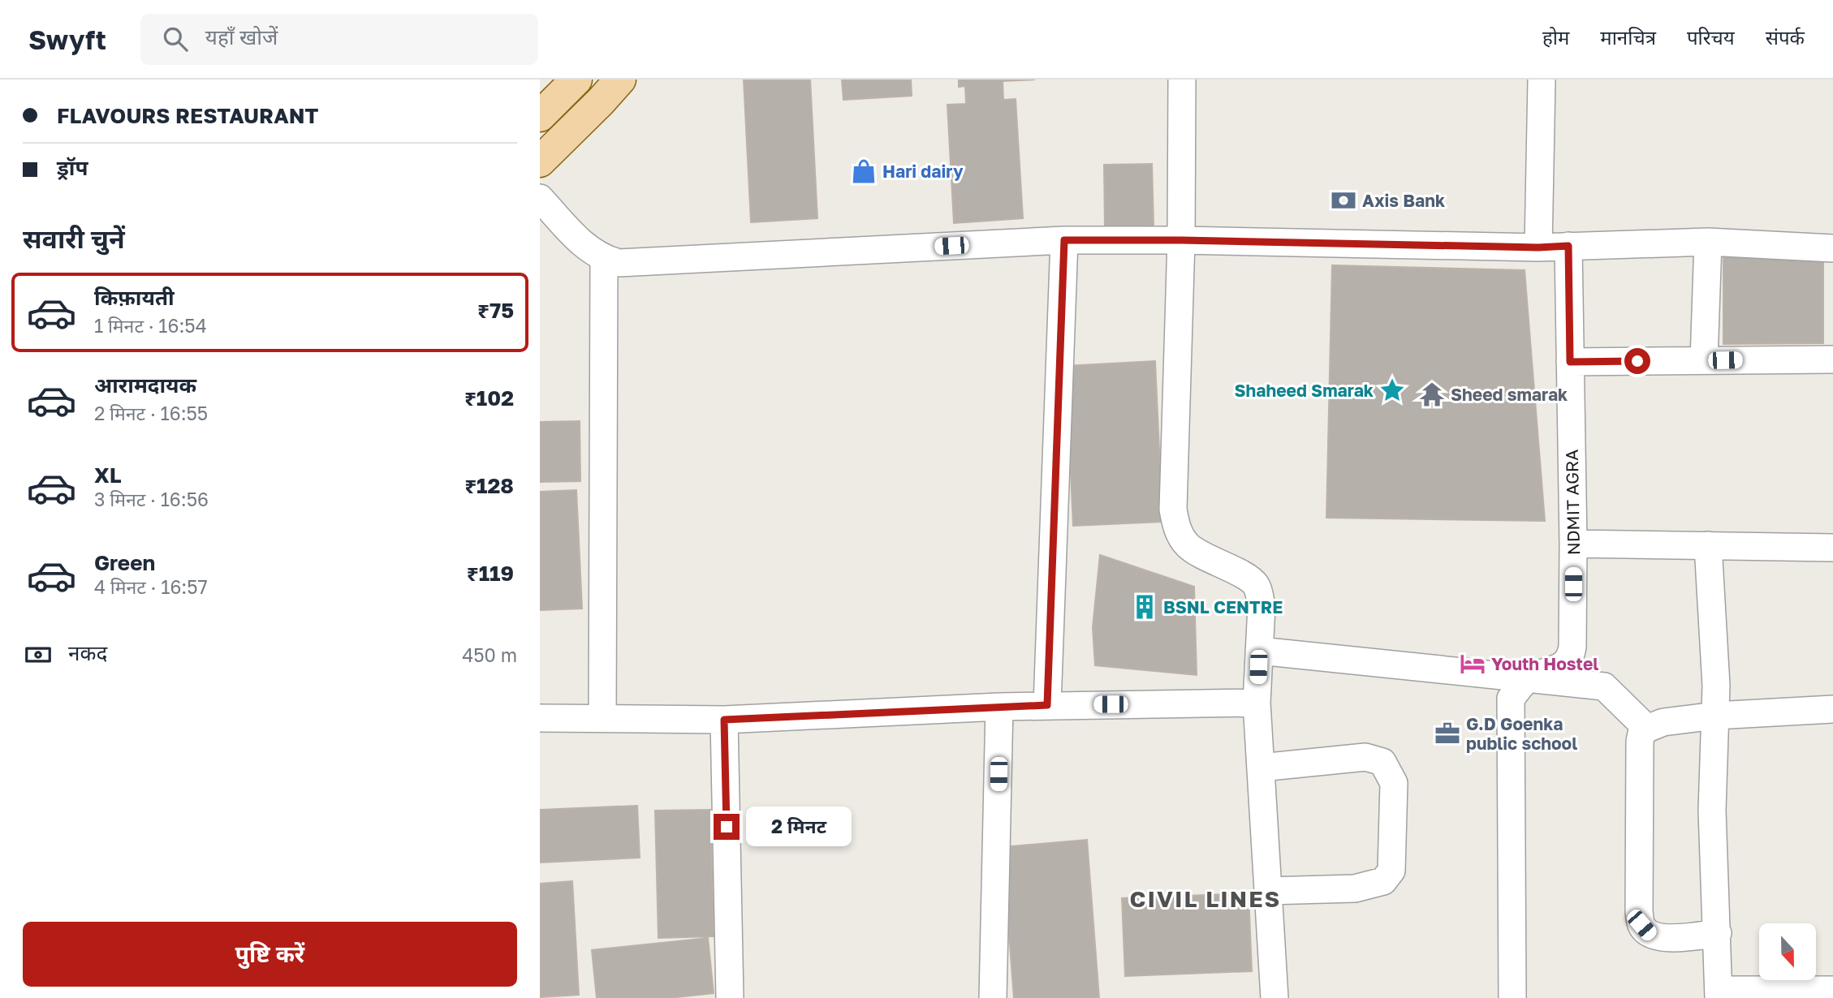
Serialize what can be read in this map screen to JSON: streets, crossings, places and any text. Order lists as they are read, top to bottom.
{
  "streets": {
    "street": ["NDMIT AGRA"]
  },
  "districts": ["CIVIL LINES"],
  "places": {
    "shop": ["Hari dairy"],
    "bank": ["Axis Bank"],
    "place": ["Shaheed Smarak"],
    "temple": ["Sheed smarak"],
    "building": ["BSNL CENTRE"],
    "hotel": ["Youth Hostel"],
    "office": ["G.D Goenka public school"]
  },
  "north": "bottom",
  "page": {
    "header": "Swyft",
    "search": "यहाँ खोजें",
    "nav": [
      "होम",
      "मानचित्र",
      "परिचय",
      "संपर्क"
    ],
    "banner": ["FLAVOURS RESTAURANT", "ड्रॉप"],
    "heading": "सवारी चुनें",
    "list": [
      {
        "name": "किफ़ायती",
        "note": "1 मिनट · 16:54",
        "value": "₹75"
      },
      {
        "name": "आरामदायक",
        "note": "2 मिनट · 16:55",
        "value": "₹102"
      },
      {
        "name": "XL",
        "note": "3 मिनट · 16:56",
        "value": "₹128"
      },
      {
        "name": "Green",
        "note": "4 मिनट · 16:57",
        "value": "₹119"
      }
    ],
    "pay": ["नकद", "450 m"],
    "bubble": "2 मिनट",
    "buttons": "पुष्टि करें"
  }
}
